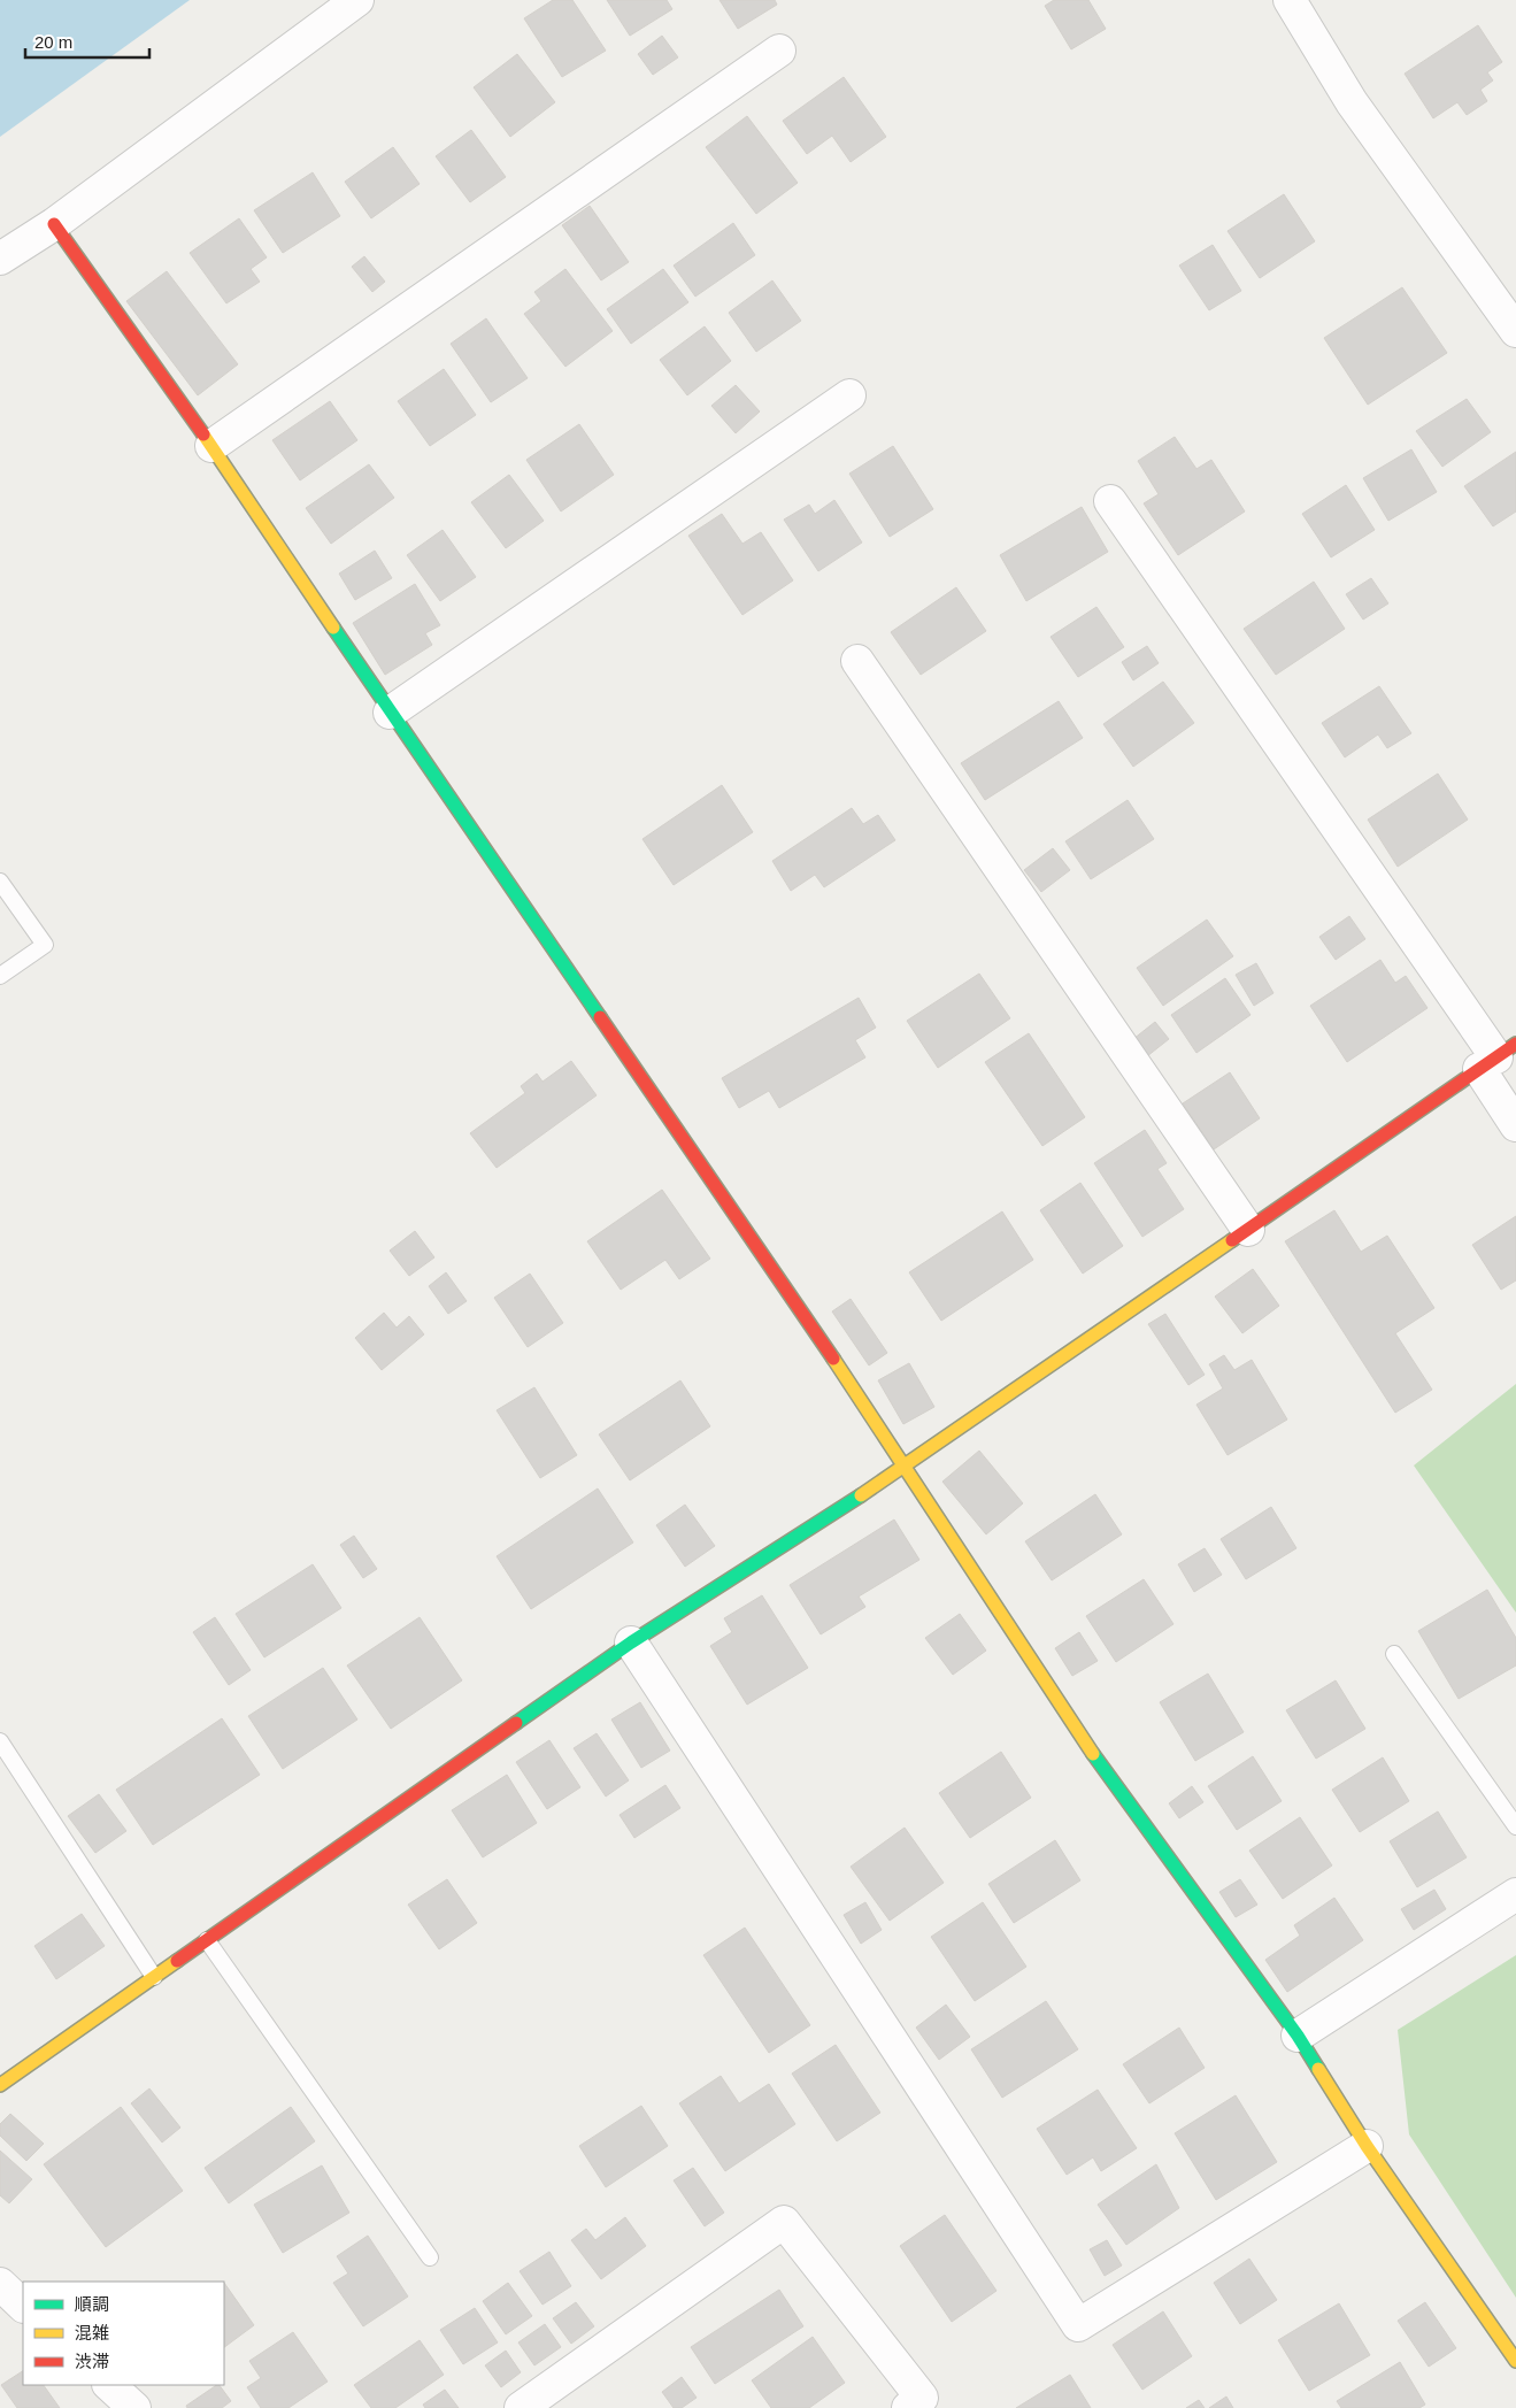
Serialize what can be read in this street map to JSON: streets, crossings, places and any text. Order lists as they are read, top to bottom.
{
  "legend": ["順調", "混雑", "渋滞"],
  "scale_bar": "20 m"
}
